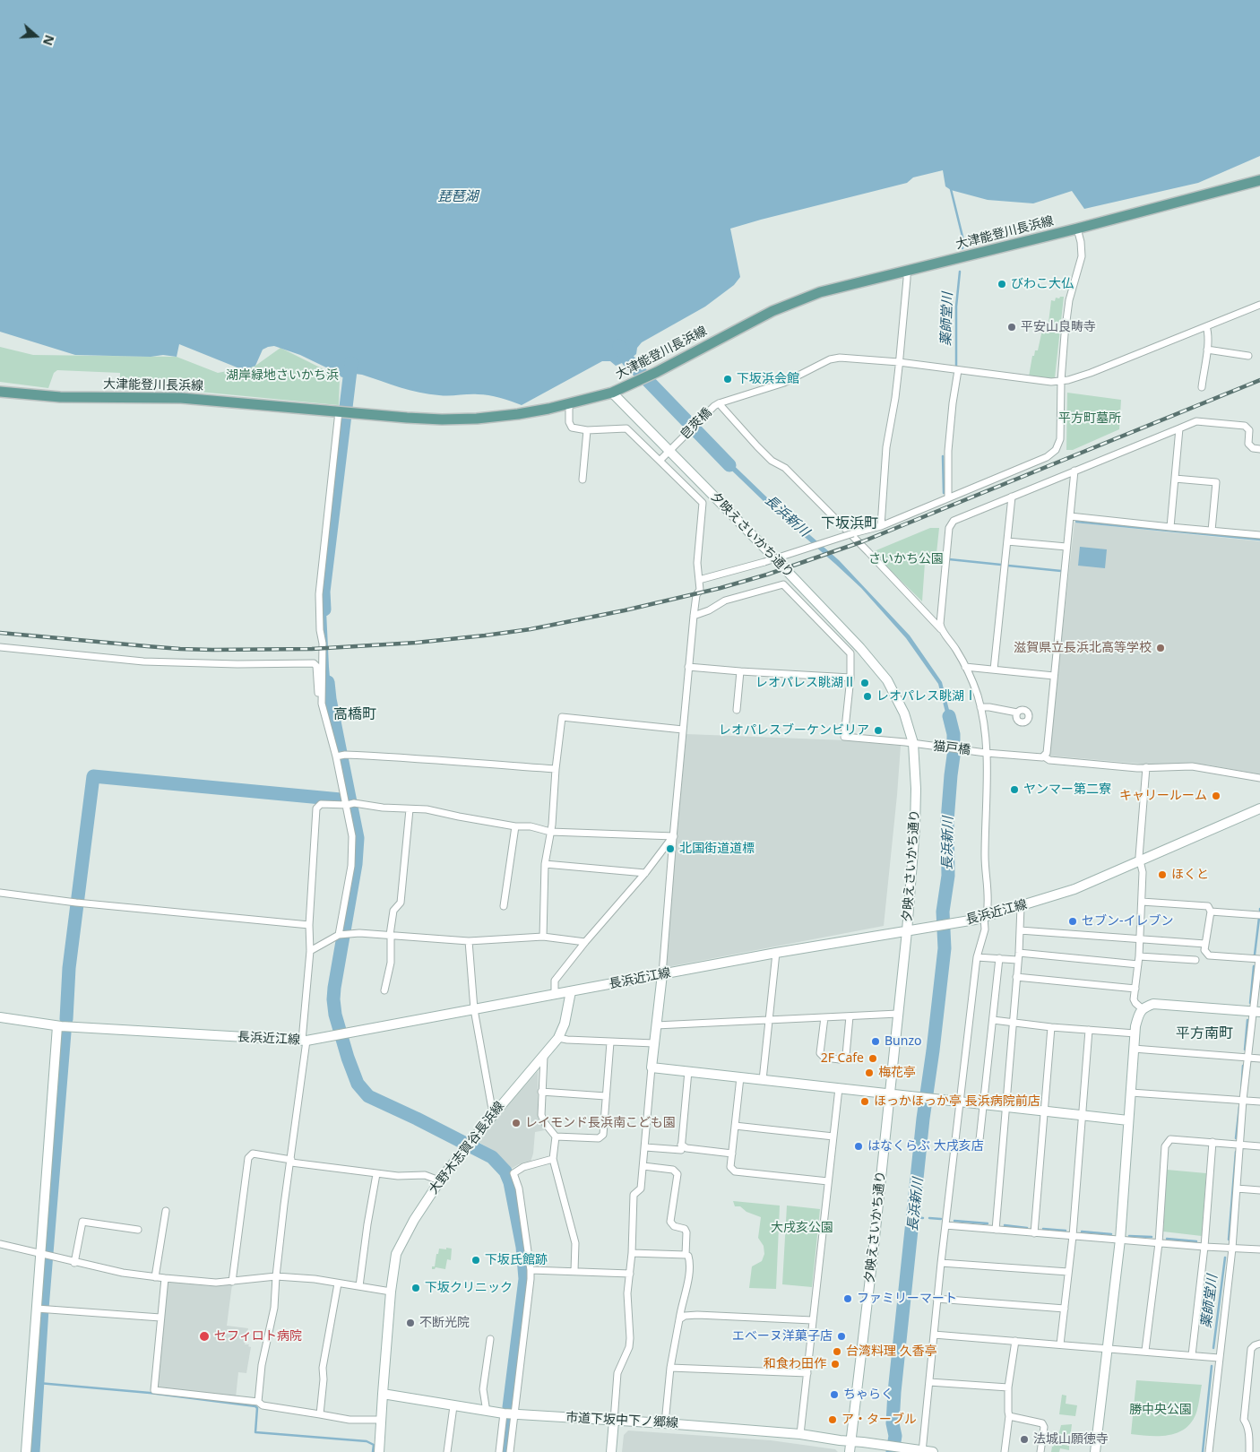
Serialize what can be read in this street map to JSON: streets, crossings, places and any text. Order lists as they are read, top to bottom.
{
  "streets": {
    "main road": ["大津能登川長浜線"],
    "street": [
      "皀莢橋",
      "夕映えさいかち通り",
      "猫戸橋",
      "長浜近江線",
      "大野木志賀谷長浜線",
      "市道下坂中下ノ郷線"
    ]
  },
  "crossings": [
    ["大津能登川長浜線", "夕映えさいかち通り"],
    ["皀莢橋", "夕映えさいかち通り"],
    ["夕映えさいかち通り", "猫戸橋"],
    ["夕映えさいかち通り", "長浜近江線"],
    ["夕映えさいかち通り", "市道下坂中下ノ郷線"],
    ["長浜近江線", "大野木志賀谷長浜線"],
    ["大野木志賀谷長浜線", "市道下坂中下ノ郷線"]
  ],
  "districts": ["下坂浜町", "高橋町", "平方南町"],
  "water": ["琵琶湖", "薬師堂川", "長浜新川"],
  "parks": [
    "湖岸緑地さいかち浜",
    "平方町墓所",
    "さいかち公園",
    "大戌亥公園",
    "勝中央公園"
  ],
  "places": [
    "びわこ大仏",
    "平安山良畴寺",
    "下坂浜会館",
    "滋賀県立長浜北高等学校",
    "レオパレス眺湖Ⅱ",
    "レオパレス眺湖Ⅰ",
    "レオパレスブーケンビリア",
    "ヤンマー第二寮",
    "キャリールーム",
    "北国街道道標",
    "ほくと",
    "セブン-イレブン",
    "Bunzo",
    "2F Cafe",
    "梅花亭",
    "ほっかほっか亭 長浜病院前店",
    "レイモンド長浜南こども園",
    "はなくらぶ 大戌亥店",
    "下坂氏館跡",
    "下坂クリニック",
    "ファミリーマート",
    "不断光院",
    "セフィロト病院",
    "エベーヌ洋菓子店",
    "台湾料理 久香亭",
    "和食わ田作",
    "ちゃらく",
    "ア・ターブル",
    "法城山願徳寺"
  ],
  "north": "right"
}
